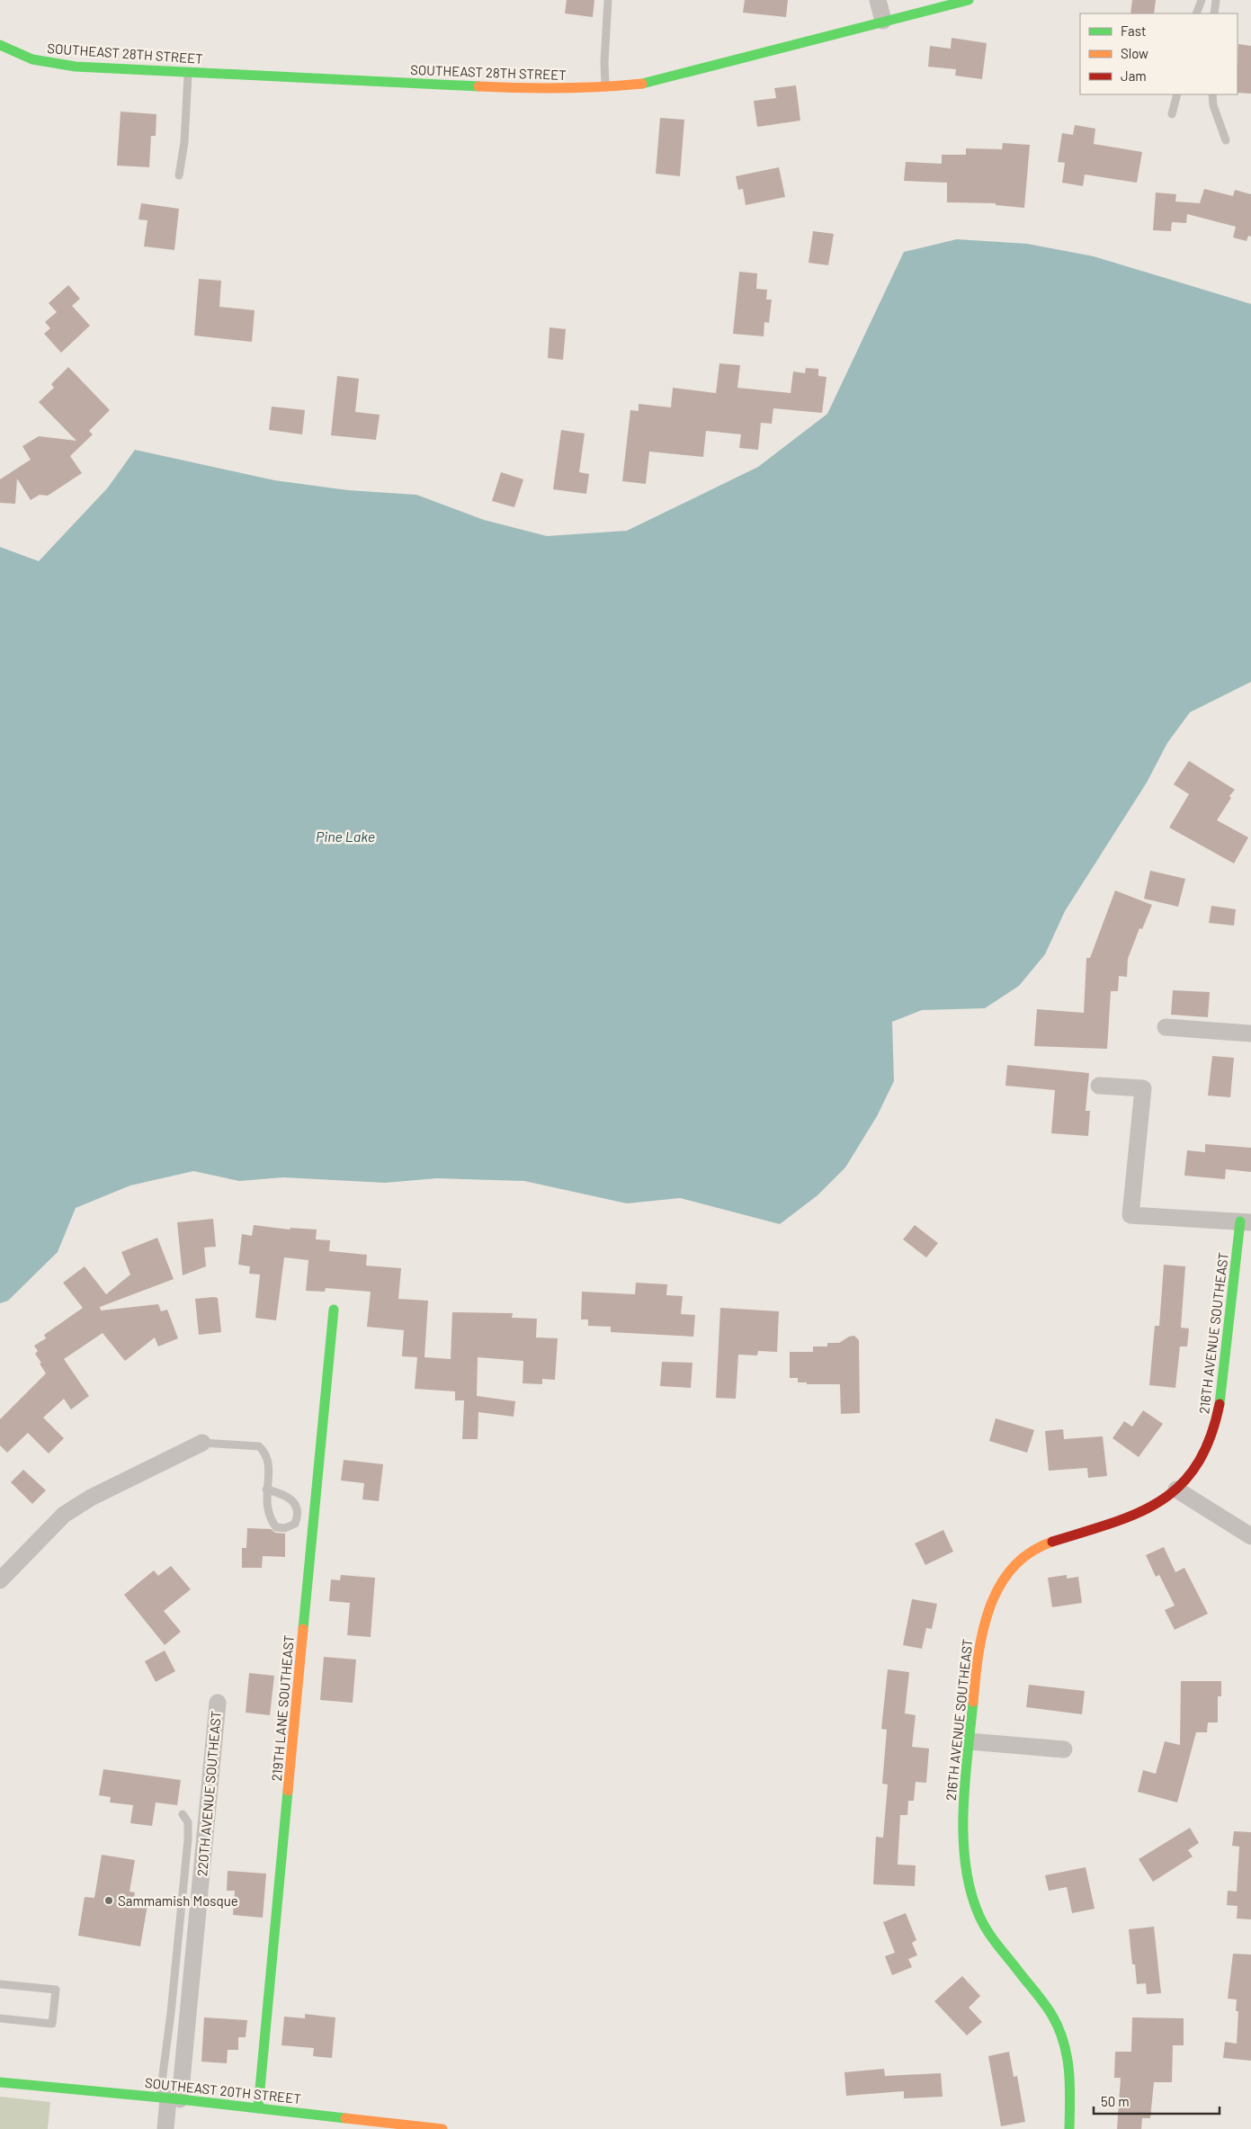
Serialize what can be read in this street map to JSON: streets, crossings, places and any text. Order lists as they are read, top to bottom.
{
  "streets": {
    "street": [
      "SOUTHEAST 28TH STREET",
      "216TH AVENUE SOUTHEAST",
      "219TH LANE SOUTHEAST",
      "220TH AVENUE SOUTHEAST",
      "SOUTHEAST 20TH STREET"
    ]
  },
  "crossings": [
    ["219TH LANE SOUTHEAST", "SOUTHEAST 20TH STREET"],
    ["220TH AVENUE SOUTHEAST", "SOUTHEAST 20TH STREET"]
  ],
  "water": ["Pine Lake"],
  "places": ["Sammamish Mosque"],
  "legend": ["Fast", "Slow", "Jam"],
  "scale_bar": "50 m"
}
